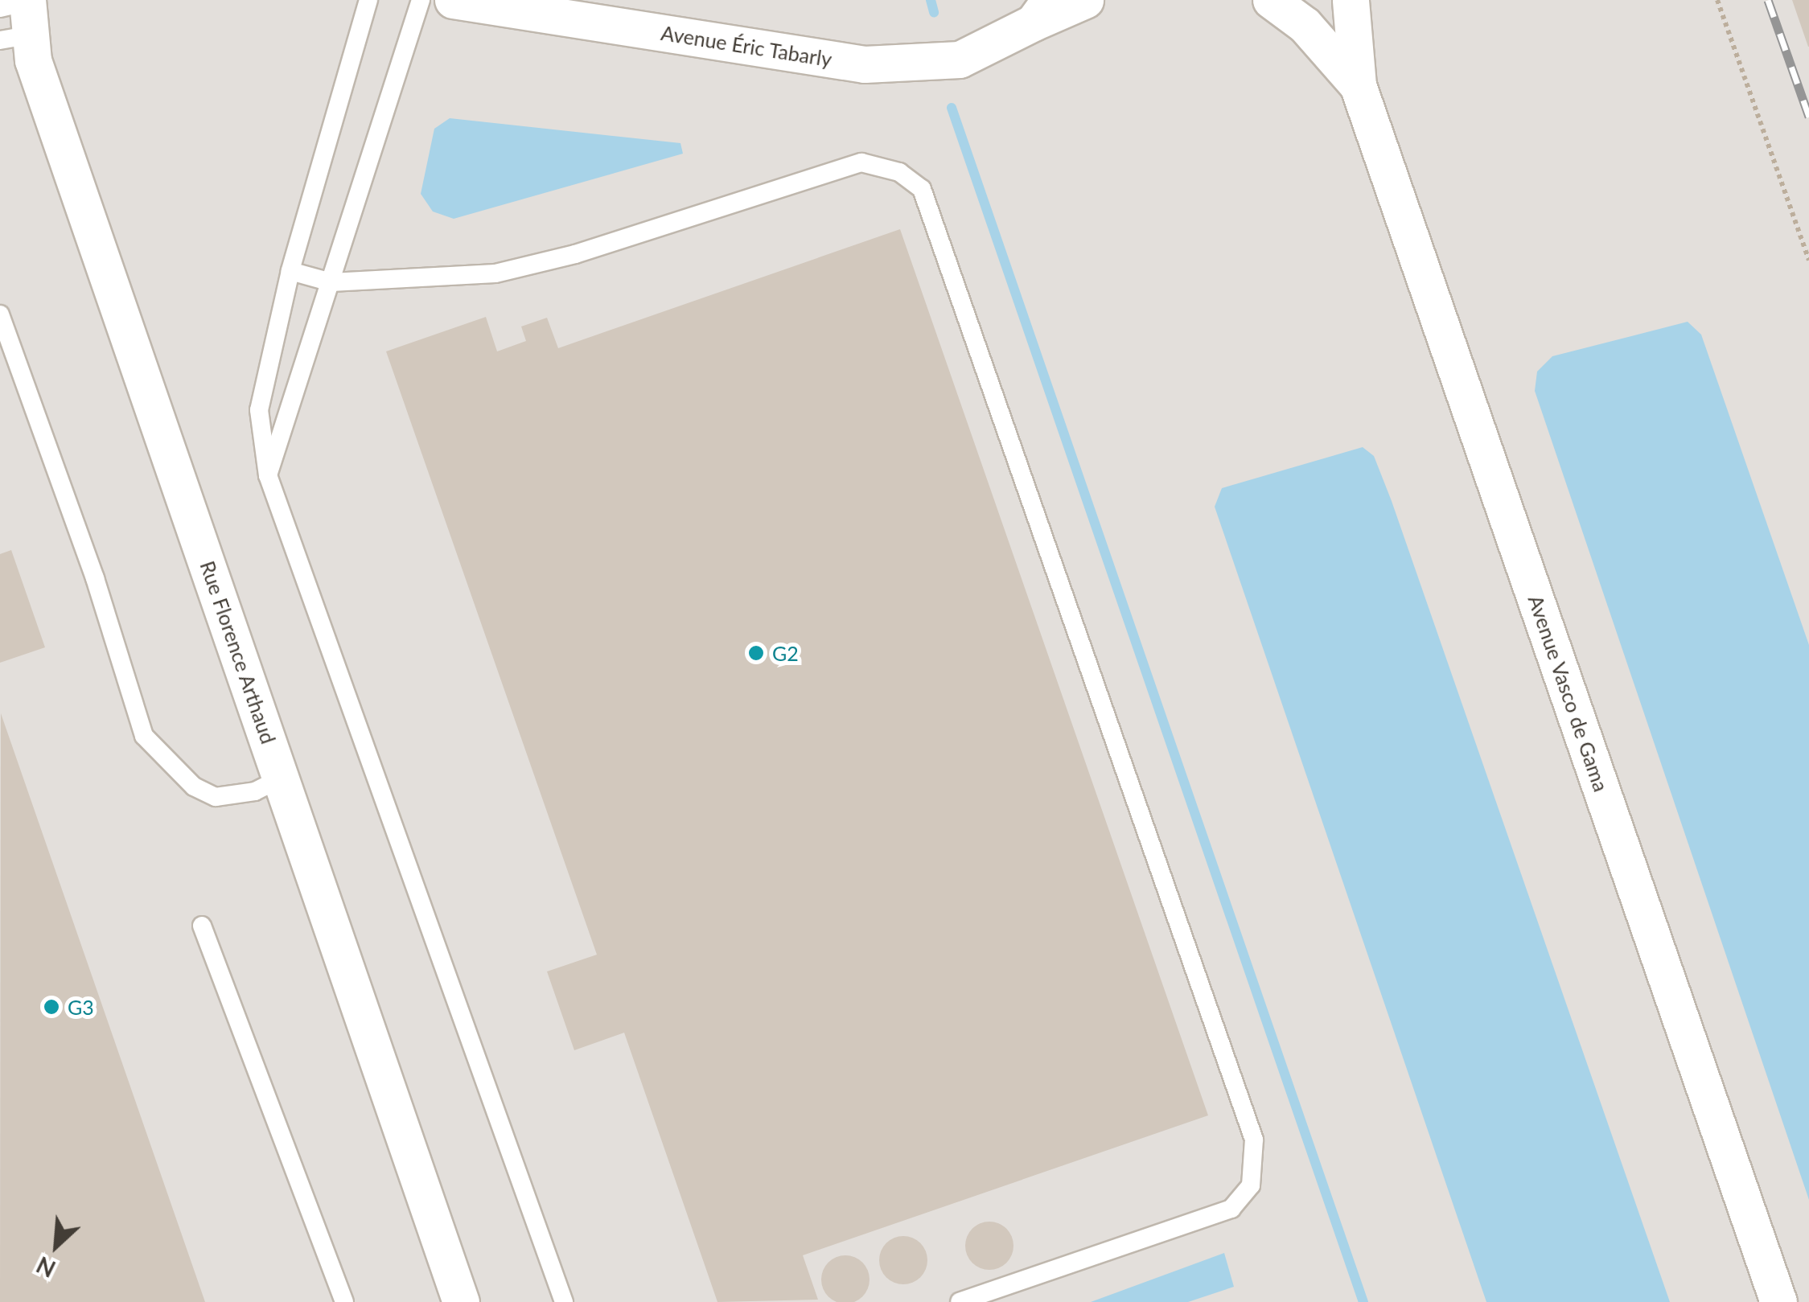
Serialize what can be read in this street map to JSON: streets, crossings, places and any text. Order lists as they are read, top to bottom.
{
  "streets": {
    "street": ["Avenue Éric Tabarly", "Rue Florence Arthaud", "Avenue Vasco de Gama"]
  },
  "places": ["G2", "G3"],
  "north": "bottom left"
}
